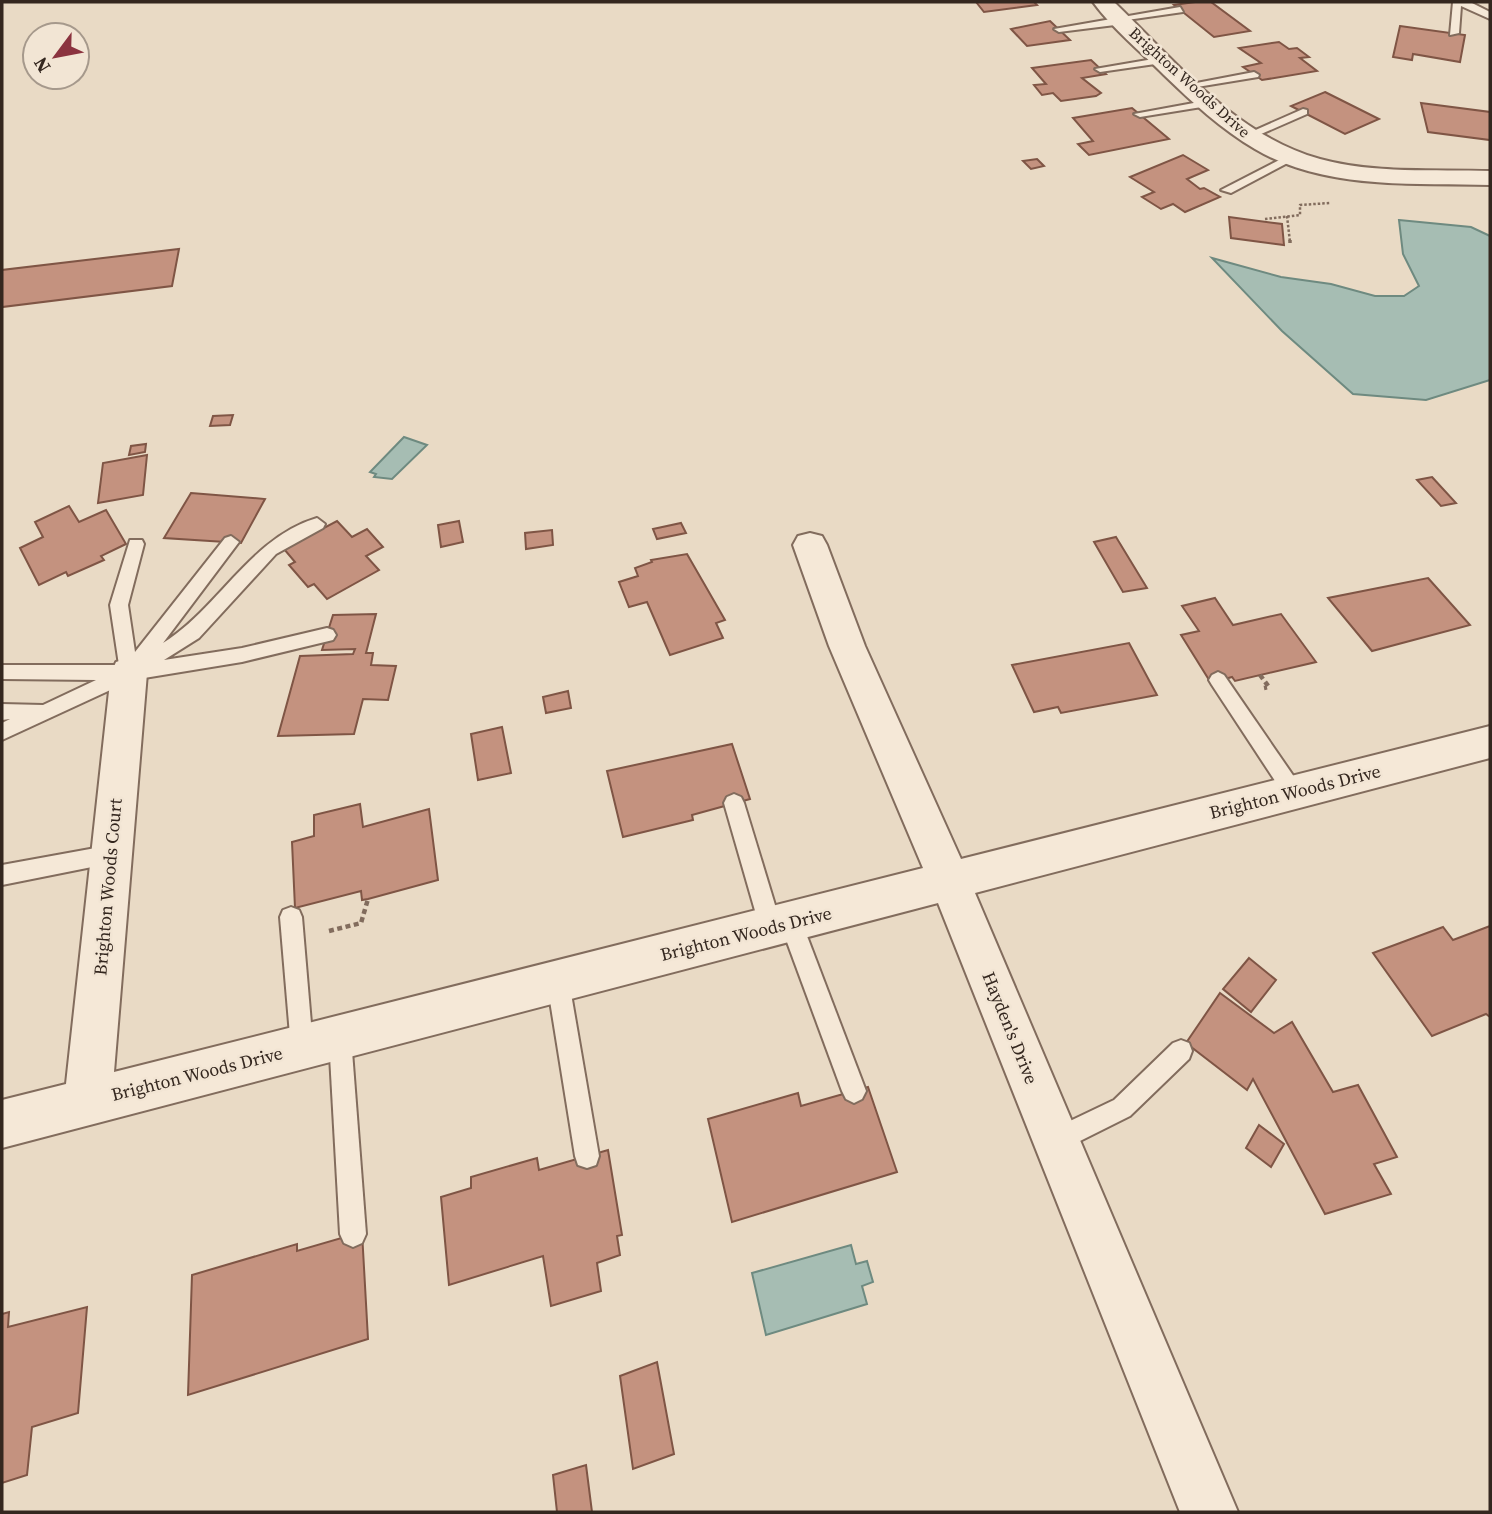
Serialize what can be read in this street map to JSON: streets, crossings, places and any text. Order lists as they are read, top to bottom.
{
  "streets": {
    "street": ["Brighton Woods Drive", "Brighton Woods Court", "Hayden's Drive"]
  },
  "crossings": [
    ["Brighton Woods Drive", "Brighton Woods Court"],
    ["Brighton Woods Drive", "Hayden's Drive"]
  ],
  "north": "bottom left"
}
